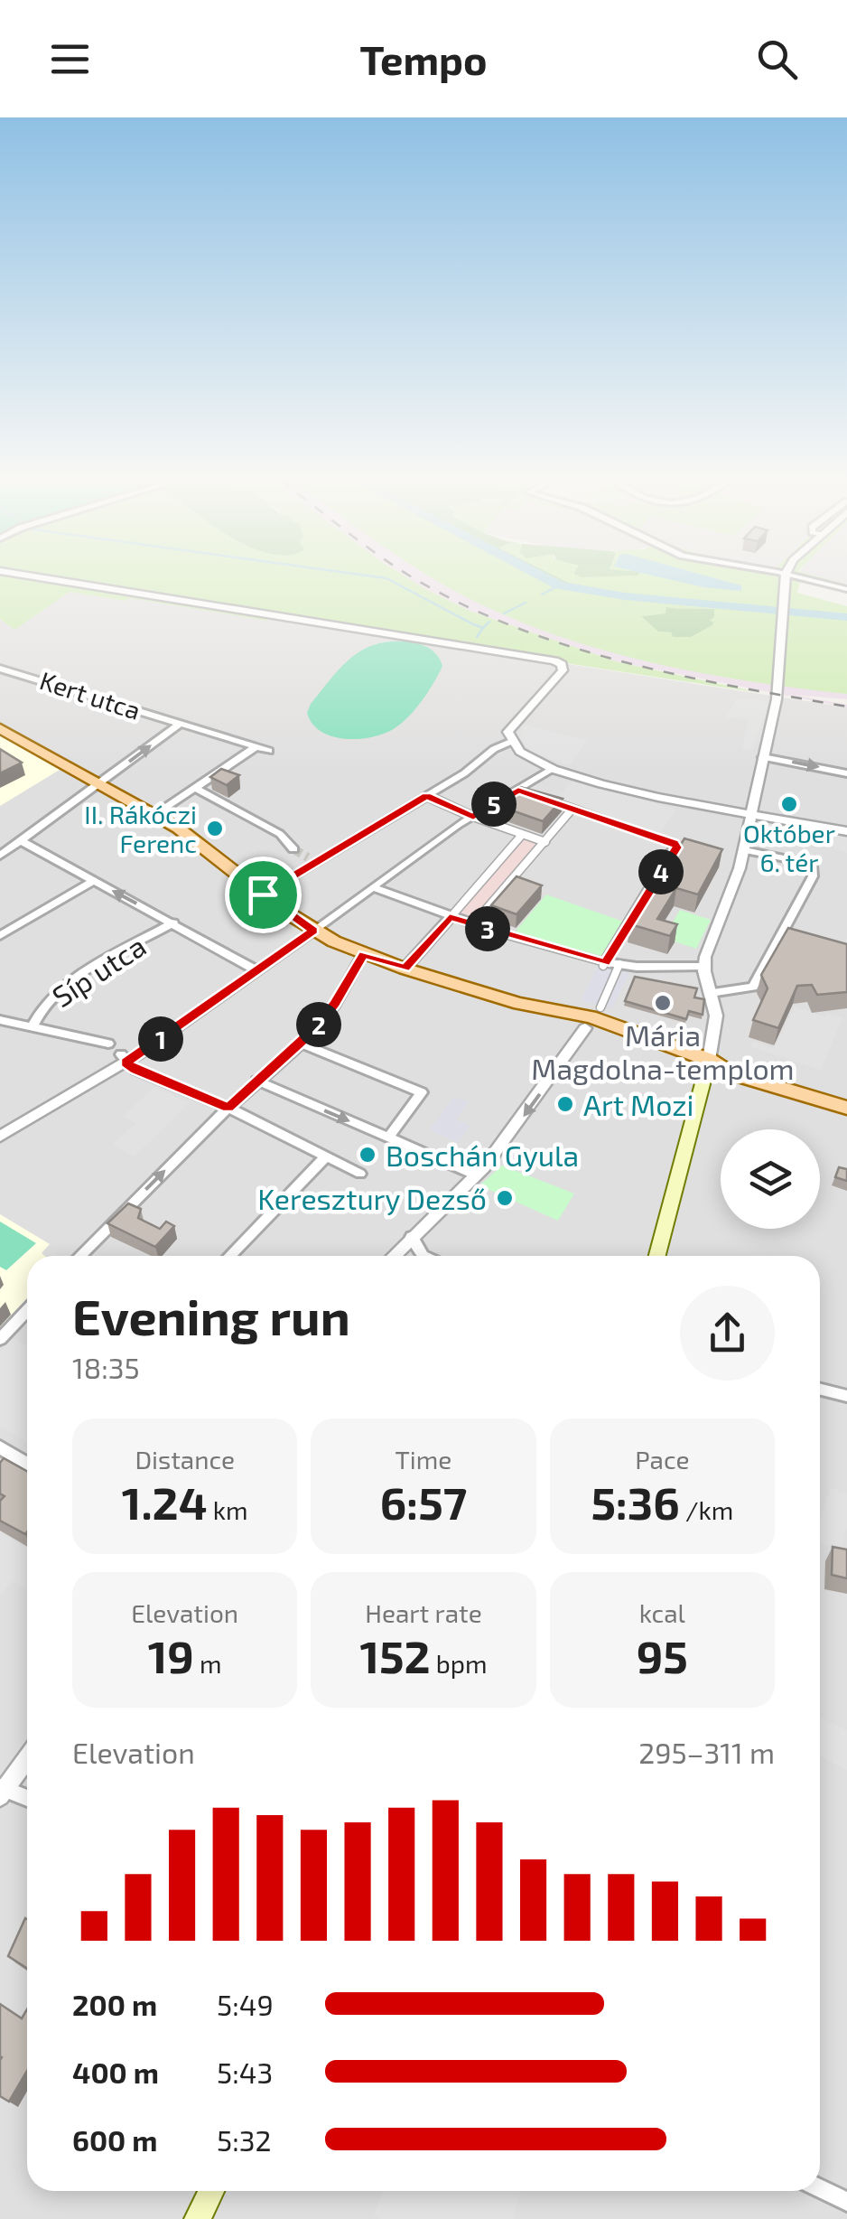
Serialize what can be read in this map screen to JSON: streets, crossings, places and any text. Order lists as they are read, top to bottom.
{
  "streets": {
    "street": ["Kert utca", "Síp utca"]
  },
  "places": [
    "Október 6. tér",
    "II. Rákóczi Ferenc",
    "Mária Magdolna-templom",
    "Art Mozi",
    "Boschán Gyula",
    "Keresztury Dezső"
  ],
  "page": {
    "header": "Tempo",
    "pins": [
      "5",
      "4",
      "3",
      "2",
      "1"
    ],
    "heading": ["Evening run", "18:35"],
    "stats": [
      ["Distance", "1.24 km"],
      ["Time", "6:57"],
      ["Pace", "5:36 /km"],
      ["Elevation", "19 m"],
      ["Heart rate", "152 bpm"],
      ["kcal", "95"]
    ],
    "chart": ["Elevation", "295–311 m"],
    "list": [
      {
        "name": "200 m",
        "note": "5:49"
      },
      {
        "name": "400 m",
        "note": "5:43"
      },
      {
        "name": "600 m",
        "note": "5:32"
      }
    ]
  }
}
